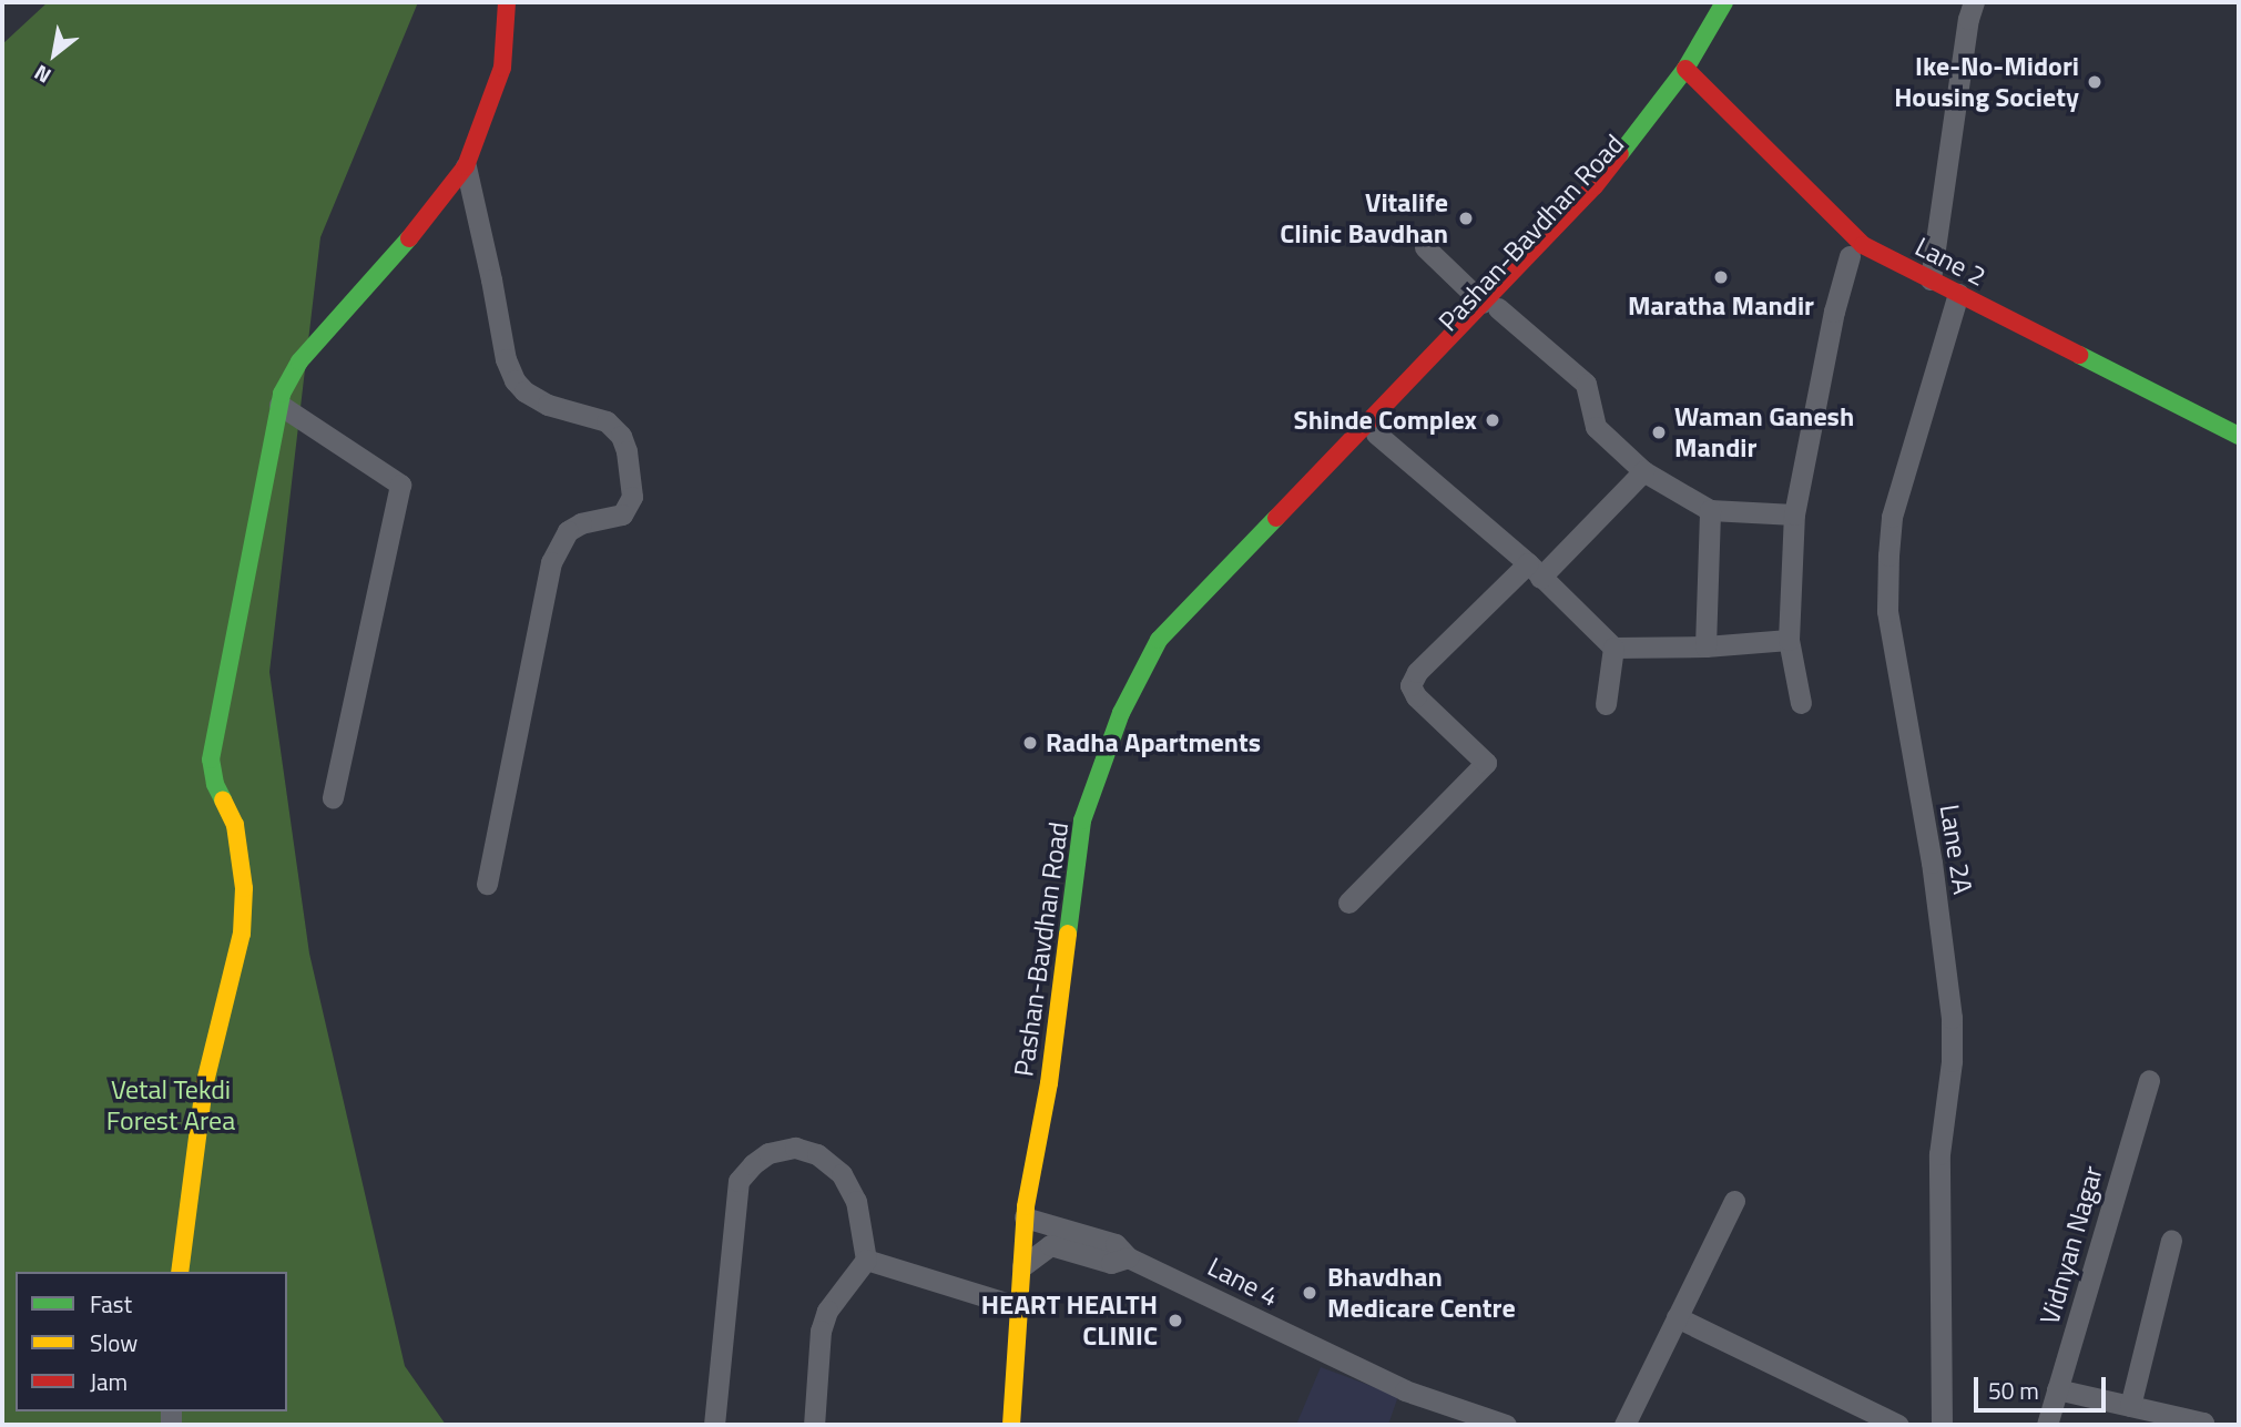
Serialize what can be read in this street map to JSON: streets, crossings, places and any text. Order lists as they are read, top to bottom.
{
  "streets": {
    "street": [
      "Pashan-Bavdhan Road",
      "Lane 2",
      "Lane 2A",
      "Vidnyan Nagar",
      "Lane 4"
    ]
  },
  "crossings": [
    ["Pashan-Bavdhan Road", "Lane 2"],
    ["Pashan-Bavdhan Road", "Lane 4"],
    ["Lane 2", "Lane 2A"]
  ],
  "parks": ["Vetal Tekdi Forest Area"],
  "places": [
    "Ike-No-Midori Housing Society",
    "Vitalife Clinic Bavdhan",
    "Maratha Mandir",
    "Shinde Complex",
    "Waman Ganesh Mandir",
    "Radha Apartments",
    "Bhavdhan Medicare Centre",
    "HEART HEALTH CLINIC"
  ],
  "legend": ["Fast", "Slow", "Jam"],
  "scale_bar": "50 m",
  "north": "bottom left"
}
